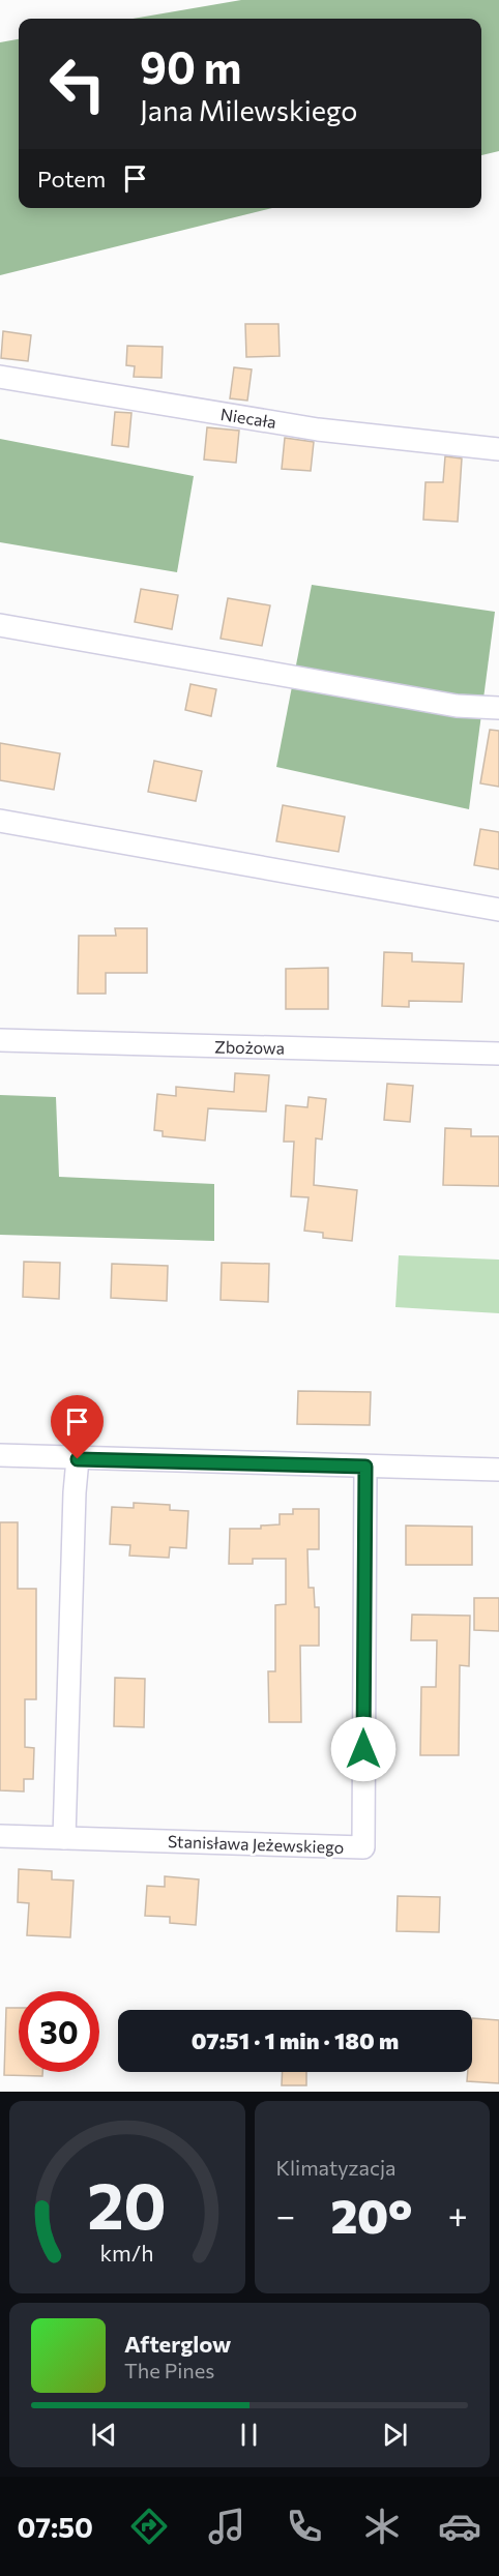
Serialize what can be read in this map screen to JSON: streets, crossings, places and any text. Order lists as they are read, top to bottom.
{
  "streets": {
    "street": ["Niecała", "Zbożowa", "Stanisława Jeżewskiego"]
  },
  "page": {
    "turn": ["90 m", "Jana Milewskiego"],
    "then": "Potem",
    "limit": "30",
    "trip": "07:51 · 1 min · 180 m",
    "tile": "Klimatyzacja",
    "heat": ["−", "20°", "+"],
    "song": ["Afterglow", "The Pines"],
    "tabs": "07:50",
    "gauge": ["20", "km/h"]
  }
}
